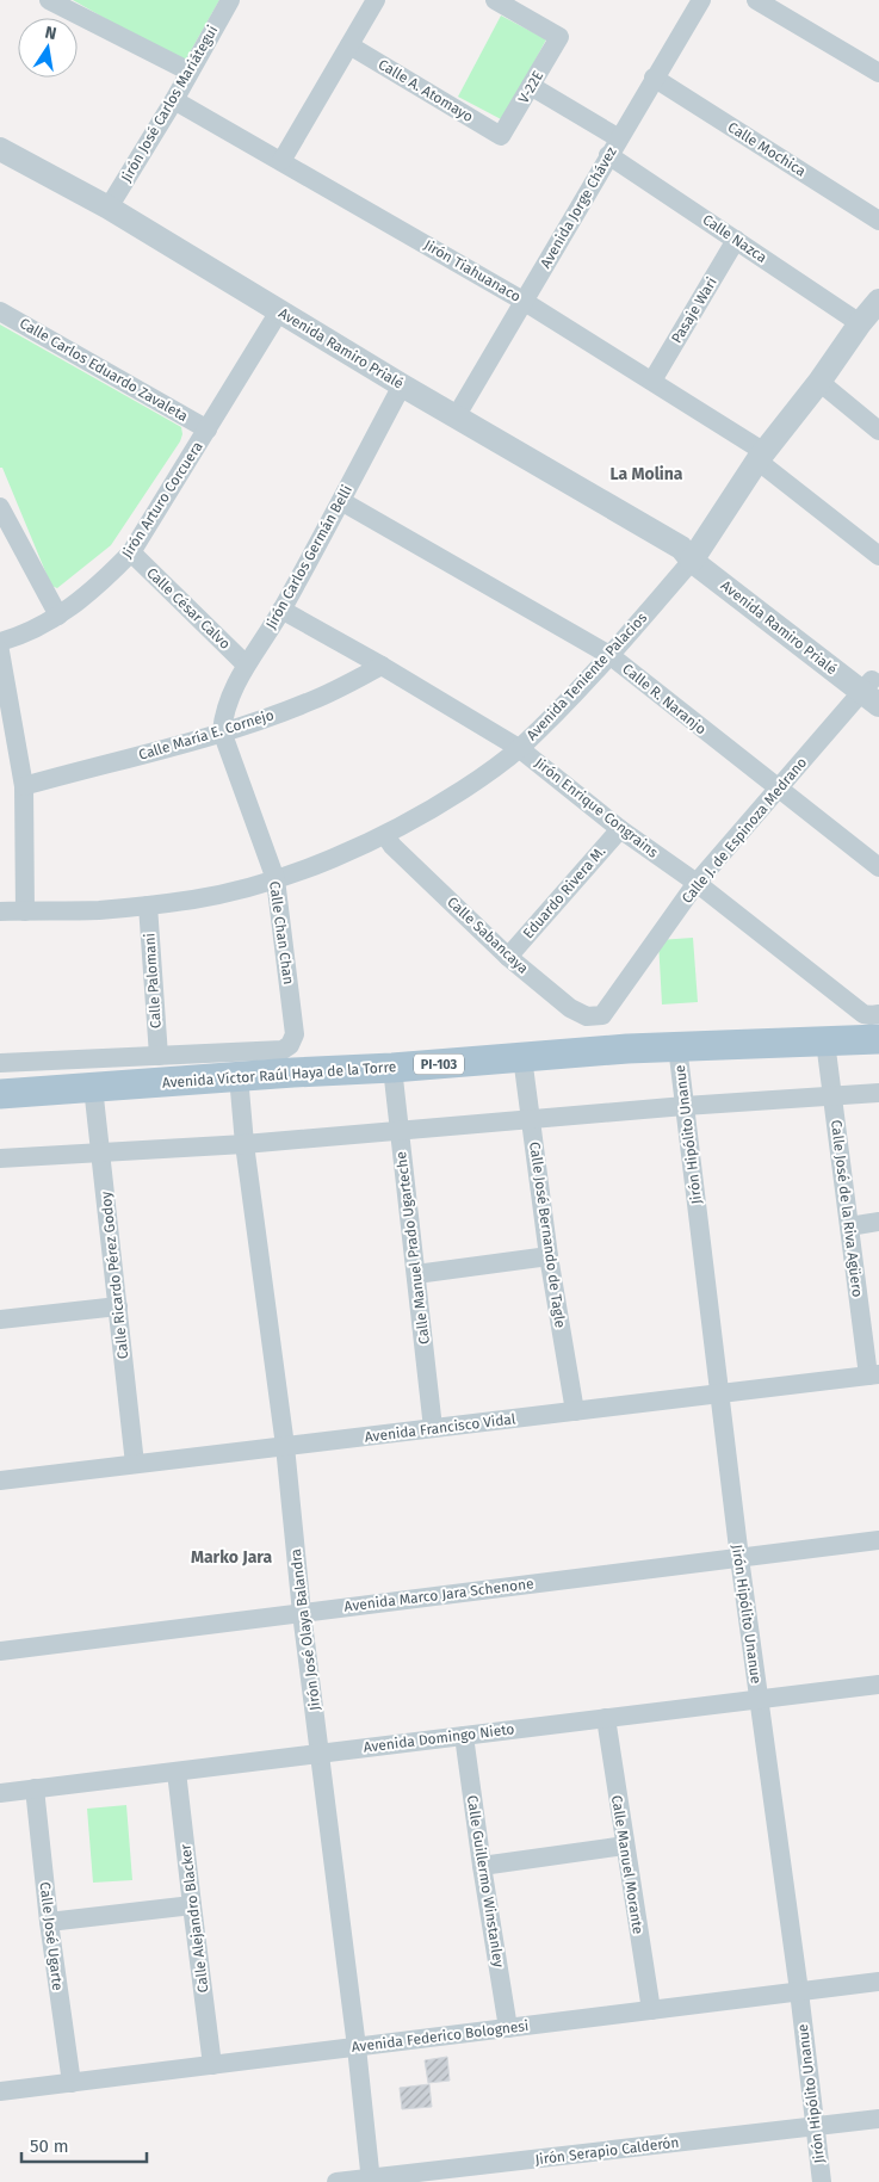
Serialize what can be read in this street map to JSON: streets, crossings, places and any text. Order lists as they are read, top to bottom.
{
  "streets": {
    "main road": ["PI-103", "Avenida Víctor Raúl Haya de la Torre"],
    "street": [
      "V-22E",
      "Calle A. Atomayo",
      "Jirón José Carlos Mariátegui",
      "Calle Mochica",
      "Avenida Jorge Chávez",
      "Calle Nazca",
      "Jirón Tiahuanaco",
      "Pasaje Wari",
      "Avenida Ramiro Prialé",
      "Calle Carlos Eduardo Zavaleta",
      "Jirón Arturo Corcuera",
      "Jirón Carlos Germán Belli",
      "Calle César Calvo",
      "Avenida Teniente Palacios",
      "Calle R. Naranjo",
      "Calle María E. Cornejo",
      "Jirón Enrique Congrains",
      "Calle J. de Espinoza Medrano",
      "Eduardo Rivera M.",
      "Calle Chan Chan",
      "Calle Sabancaya",
      "Calle Palomani",
      "Jirón Hipólito Unanue",
      "Calle José de la Riva Agüero",
      "Calle José Bernando de Tagle",
      "Calle Manuel Prado Ugarteche",
      "Calle Ricardo Pérez Godoy",
      "Avenida Francisco Vidal",
      "Avenida Marco Jara Schenone",
      "Jirón José Olaya Balandra",
      "Avenida Domingo Nieto",
      "Calle Manuel Morante",
      "Calle Guillermo Winstanley",
      "Calle Alejandro Blacker",
      "Calle José Ugarte",
      "Avenida Federico Bolognesi",
      "Jirón Serapio Calderón"
    ]
  },
  "crossings": [
    ["V-22E", "Calle A. Atomayo"],
    ["Jirón José Carlos Mariátegui", "Jirón Tiahuanaco"],
    ["Jirón José Carlos Mariátegui", "Avenida Ramiro Prialé"],
    ["Calle Mochica", "Avenida Jorge Chávez"],
    ["Avenida Jorge Chávez", "Calle Nazca"],
    ["Avenida Jorge Chávez", "Jirón Tiahuanaco"],
    ["Avenida Jorge Chávez", "Avenida Ramiro Prialé"],
    ["Calle Nazca", "Pasaje Wari"],
    ["Calle Nazca", "Avenida Teniente Palacios"],
    ["Jirón Tiahuanaco", "Pasaje Wari"],
    ["Jirón Tiahuanaco", "Avenida Teniente Palacios"],
    ["Avenida Ramiro Prialé", "Jirón Arturo Corcuera"],
    ["Avenida Ramiro Prialé", "Jirón Carlos Germán Belli"],
    ["Avenida Ramiro Prialé", "Avenida Teniente Palacios"],
    ["Avenida Ramiro Prialé", "Calle J. de Espinoza Medrano"],
    ["Calle Carlos Eduardo Zavaleta", "Jirón Arturo Corcuera"],
    ["Jirón Arturo Corcuera", "Calle César Calvo"],
    ["Jirón Carlos Germán Belli", "Calle César Calvo"],
    ["Jirón Carlos Germán Belli", "Calle R. Naranjo"],
    ["Jirón Carlos Germán Belli", "Calle María E. Cornejo"],
    ["Jirón Carlos Germán Belli", "Jirón Enrique Congrains"],
    ["Jirón Carlos Germán Belli", "Calle Chan Chan"],
    ["Avenida Teniente Palacios", "Calle R. Naranjo"],
    ["Avenida Teniente Palacios", "Jirón Enrique Congrains"],
    ["Avenida Teniente Palacios", "Calle Chan Chan"],
    ["Avenida Teniente Palacios", "Calle Sabancaya"],
    ["Avenida Teniente Palacios", "Calle Palomani"],
    ["Calle R. Naranjo", "Calle J. de Espinoza Medrano"],
    ["Calle María E. Cornejo", "Jirón Enrique Congrains"],
    ["Calle María E. Cornejo", "Calle Chan Chan"],
    ["Jirón Enrique Congrains", "Calle J. de Espinoza Medrano"],
    ["Jirón Enrique Congrains", "Eduardo Rivera M."],
    ["Calle J. de Espinoza Medrano", "Calle Sabancaya"],
    ["Eduardo Rivera M.", "Calle Sabancaya"],
    ["Calle Chan Chan", "Calle Palomani"],
    ["Avenida Víctor Raúl Haya de la Torre", "Jirón Hipólito Unanue"],
    ["Avenida Víctor Raúl Haya de la Torre", "Calle José de la Riva Agüero"],
    ["Avenida Víctor Raúl Haya de la Torre", "Calle José Bernando de Tagle"],
    ["Avenida Víctor Raúl Haya de la Torre", "Calle Manuel Prado Ugarteche"],
    ["Avenida Víctor Raúl Haya de la Torre", "Calle Ricardo Pérez Godoy"],
    ["Avenida Víctor Raúl Haya de la Torre", "Jirón José Olaya Balandra"],
    ["Jirón Hipólito Unanue", "Avenida Francisco Vidal"],
    ["Jirón Hipólito Unanue", "Avenida Marco Jara Schenone"],
    ["Jirón Hipólito Unanue", "Avenida Domingo Nieto"],
    ["Jirón Hipólito Unanue", "Avenida Federico Bolognesi"],
    ["Jirón Hipólito Unanue", "Jirón Serapio Calderón"],
    ["Calle José de la Riva Agüero", "Avenida Francisco Vidal"],
    ["Calle José Bernando de Tagle", "Avenida Francisco Vidal"],
    ["Calle Manuel Prado Ugarteche", "Avenida Francisco Vidal"],
    ["Calle Ricardo Pérez Godoy", "Avenida Francisco Vidal"],
    ["Avenida Francisco Vidal", "Jirón José Olaya Balandra"],
    ["Avenida Marco Jara Schenone", "Jirón José Olaya Balandra"],
    ["Jirón José Olaya Balandra", "Avenida Domingo Nieto"],
    ["Jirón José Olaya Balandra", "Avenida Federico Bolognesi"],
    ["Jirón José Olaya Balandra", "Jirón Serapio Calderón"],
    ["Avenida Domingo Nieto", "Calle Manuel Morante"],
    ["Avenida Domingo Nieto", "Calle Guillermo Winstanley"],
    ["Avenida Domingo Nieto", "Calle Alejandro Blacker"],
    ["Avenida Domingo Nieto", "Calle José Ugarte"],
    ["Calle Manuel Morante", "Avenida Federico Bolognesi"],
    ["Calle Guillermo Winstanley", "Avenida Federico Bolognesi"],
    ["Calle Alejandro Blacker", "Avenida Federico Bolognesi"],
    ["Calle José Ugarte", "Avenida Federico Bolognesi"]
  ],
  "districts": ["La Molina", "Marko Jara"],
  "scale_bar": "50 m",
  "north": "top"
}
